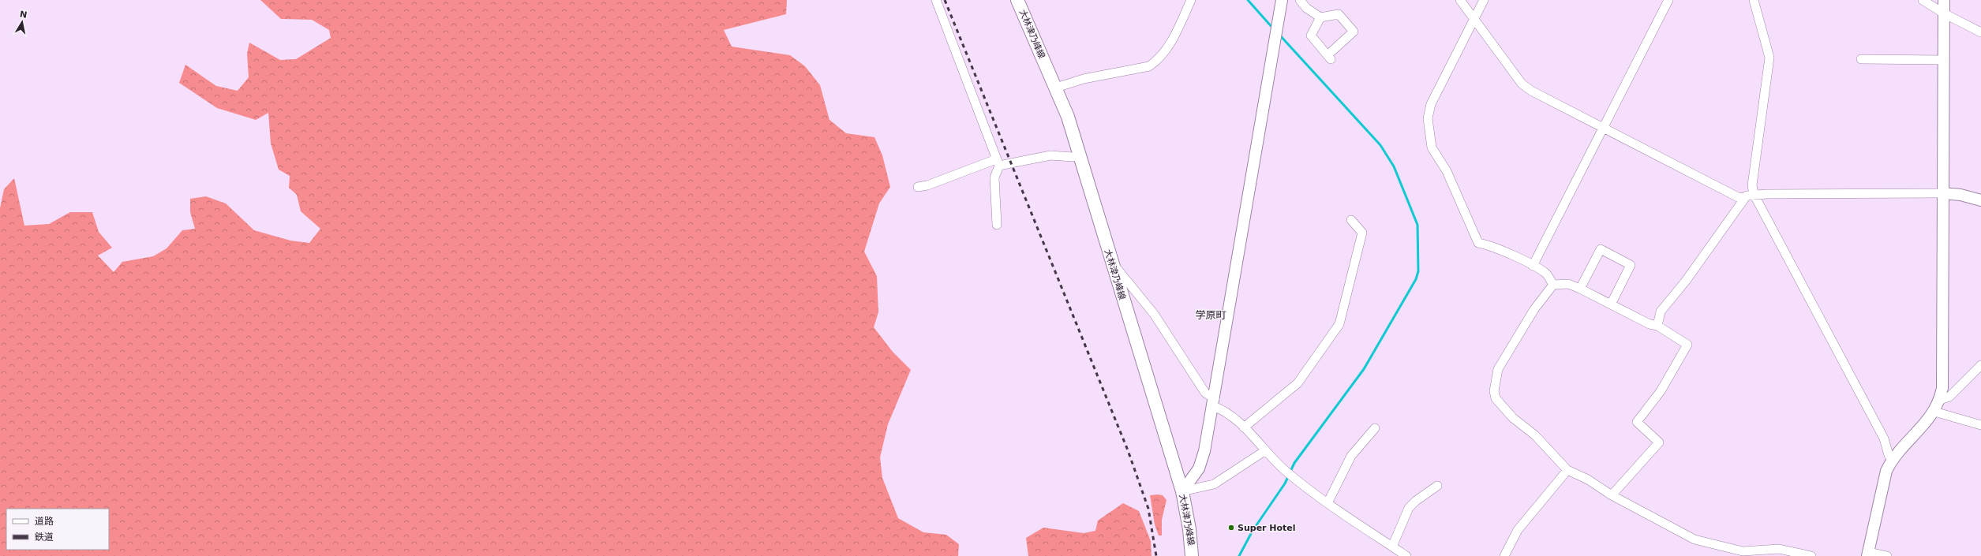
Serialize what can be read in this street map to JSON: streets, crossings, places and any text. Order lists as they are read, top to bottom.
{
  "streets": {
    "main road": ["大林津乃峰線"]
  },
  "districts": ["学原町"],
  "places": ["Super Hotel"],
  "legend": ["道路", "鉄道"],
  "north": "top"
}
